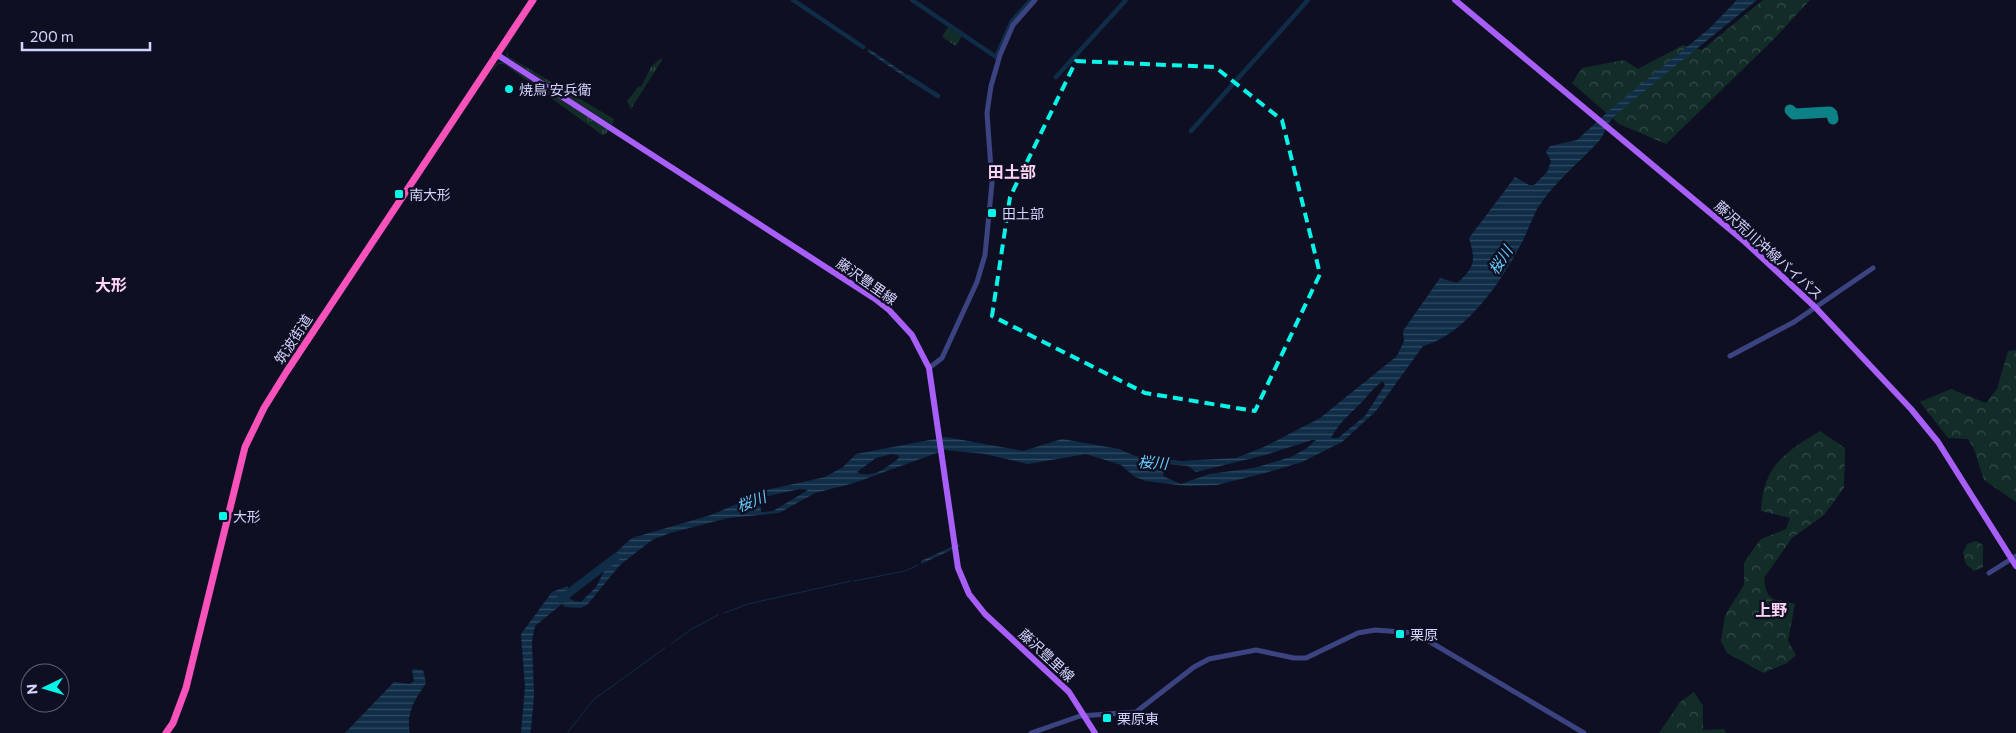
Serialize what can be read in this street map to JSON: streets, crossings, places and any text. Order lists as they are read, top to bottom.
{
  "streets": {
    "highway": ["筑波街道"],
    "main road": ["藤沢荒川沖線バイパス", "藤沢豊里線"]
  },
  "crossings": [
    ["藤沢豊里線", "筑波街道"]
  ],
  "districts": ["田土部", "大形", "上野"],
  "water": ["桜川"],
  "places": {
    "other": ["焼鳥 安兵衛"],
    "transit": [
      "南大形",
      "田土部",
      "大形",
      "栗原",
      "栗原東"
    ]
  },
  "scale_bar": "200 m",
  "north": "left"
}
